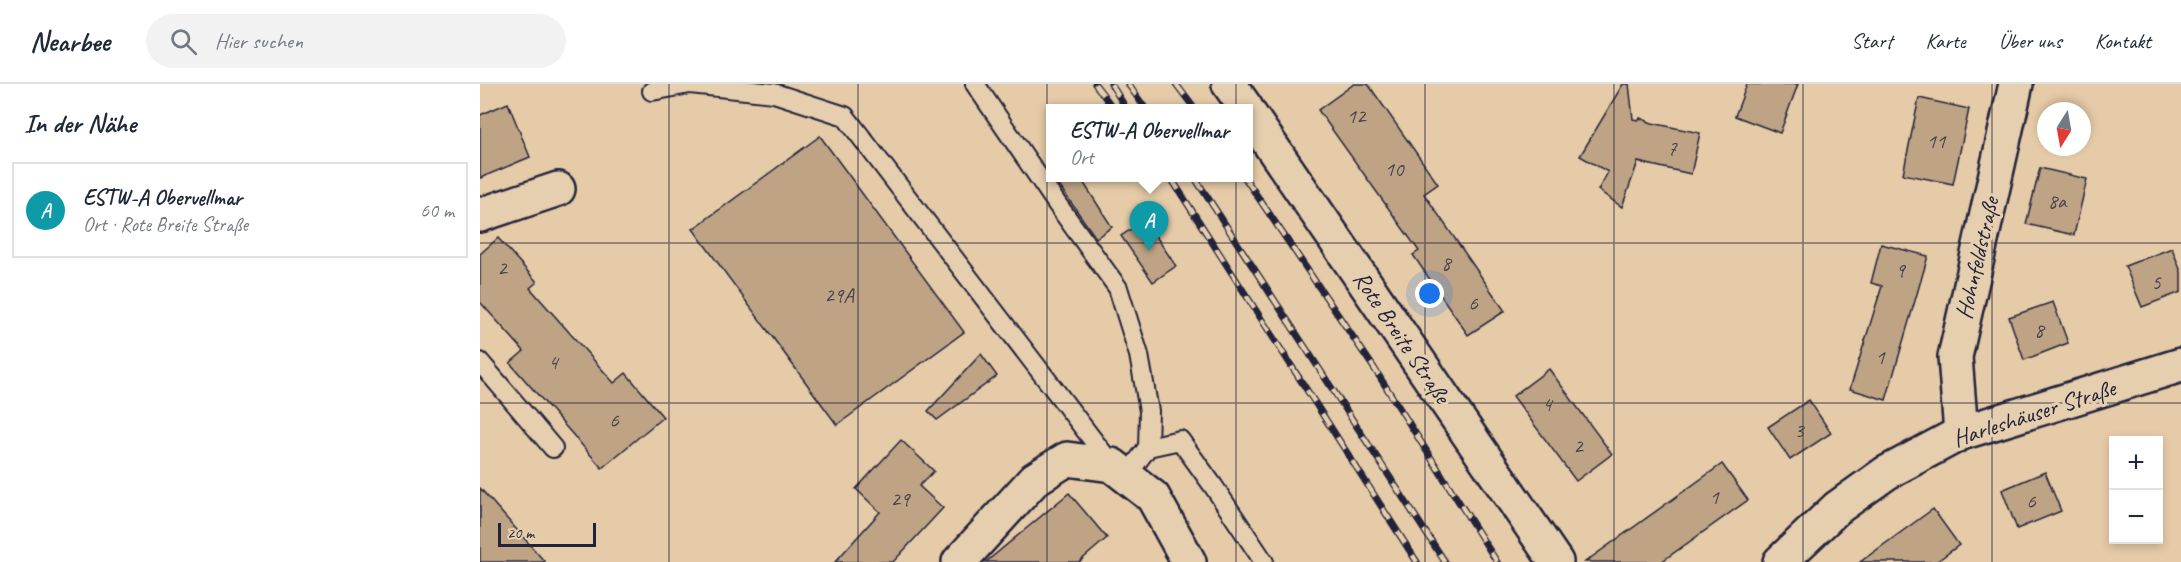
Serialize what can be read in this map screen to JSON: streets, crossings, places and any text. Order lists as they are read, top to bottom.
{
  "streets": {
    "street": ["Hohnfeldstraße", "Rote Breite Straße", "Harleshäuser Straße"]
  },
  "crossings": [
    ["Hohnfeldstraße", "Harleshäuser Straße"]
  ],
  "house_numbers": [
    "12",
    "11",
    "7",
    "10",
    "8a",
    "8",
    "2",
    "9",
    "5",
    "29A",
    "6",
    "8",
    "1",
    "4",
    "4",
    "6",
    "3",
    "2",
    "1",
    "29",
    "6"
  ],
  "scale_bar": "20 m",
  "north": "bottom",
  "page": {
    "header": "Nearbee",
    "search": "Hier suchen",
    "nav": [
      "Start",
      "Karte",
      "Über uns",
      "Kontakt"
    ],
    "heading": "In der Nähe",
    "popup": ["ESTW-A Obervellmar", "Ort"],
    "list": [
      {
        "mark": "A",
        "name": "ESTW-A Obervellmar",
        "note": "Ort · Rote Breite Straße",
        "value": "60 m"
      }
    ],
    "pins": "A",
    "map_buttons": ["+", "−"],
    "scale": "20 m"
  }
}
